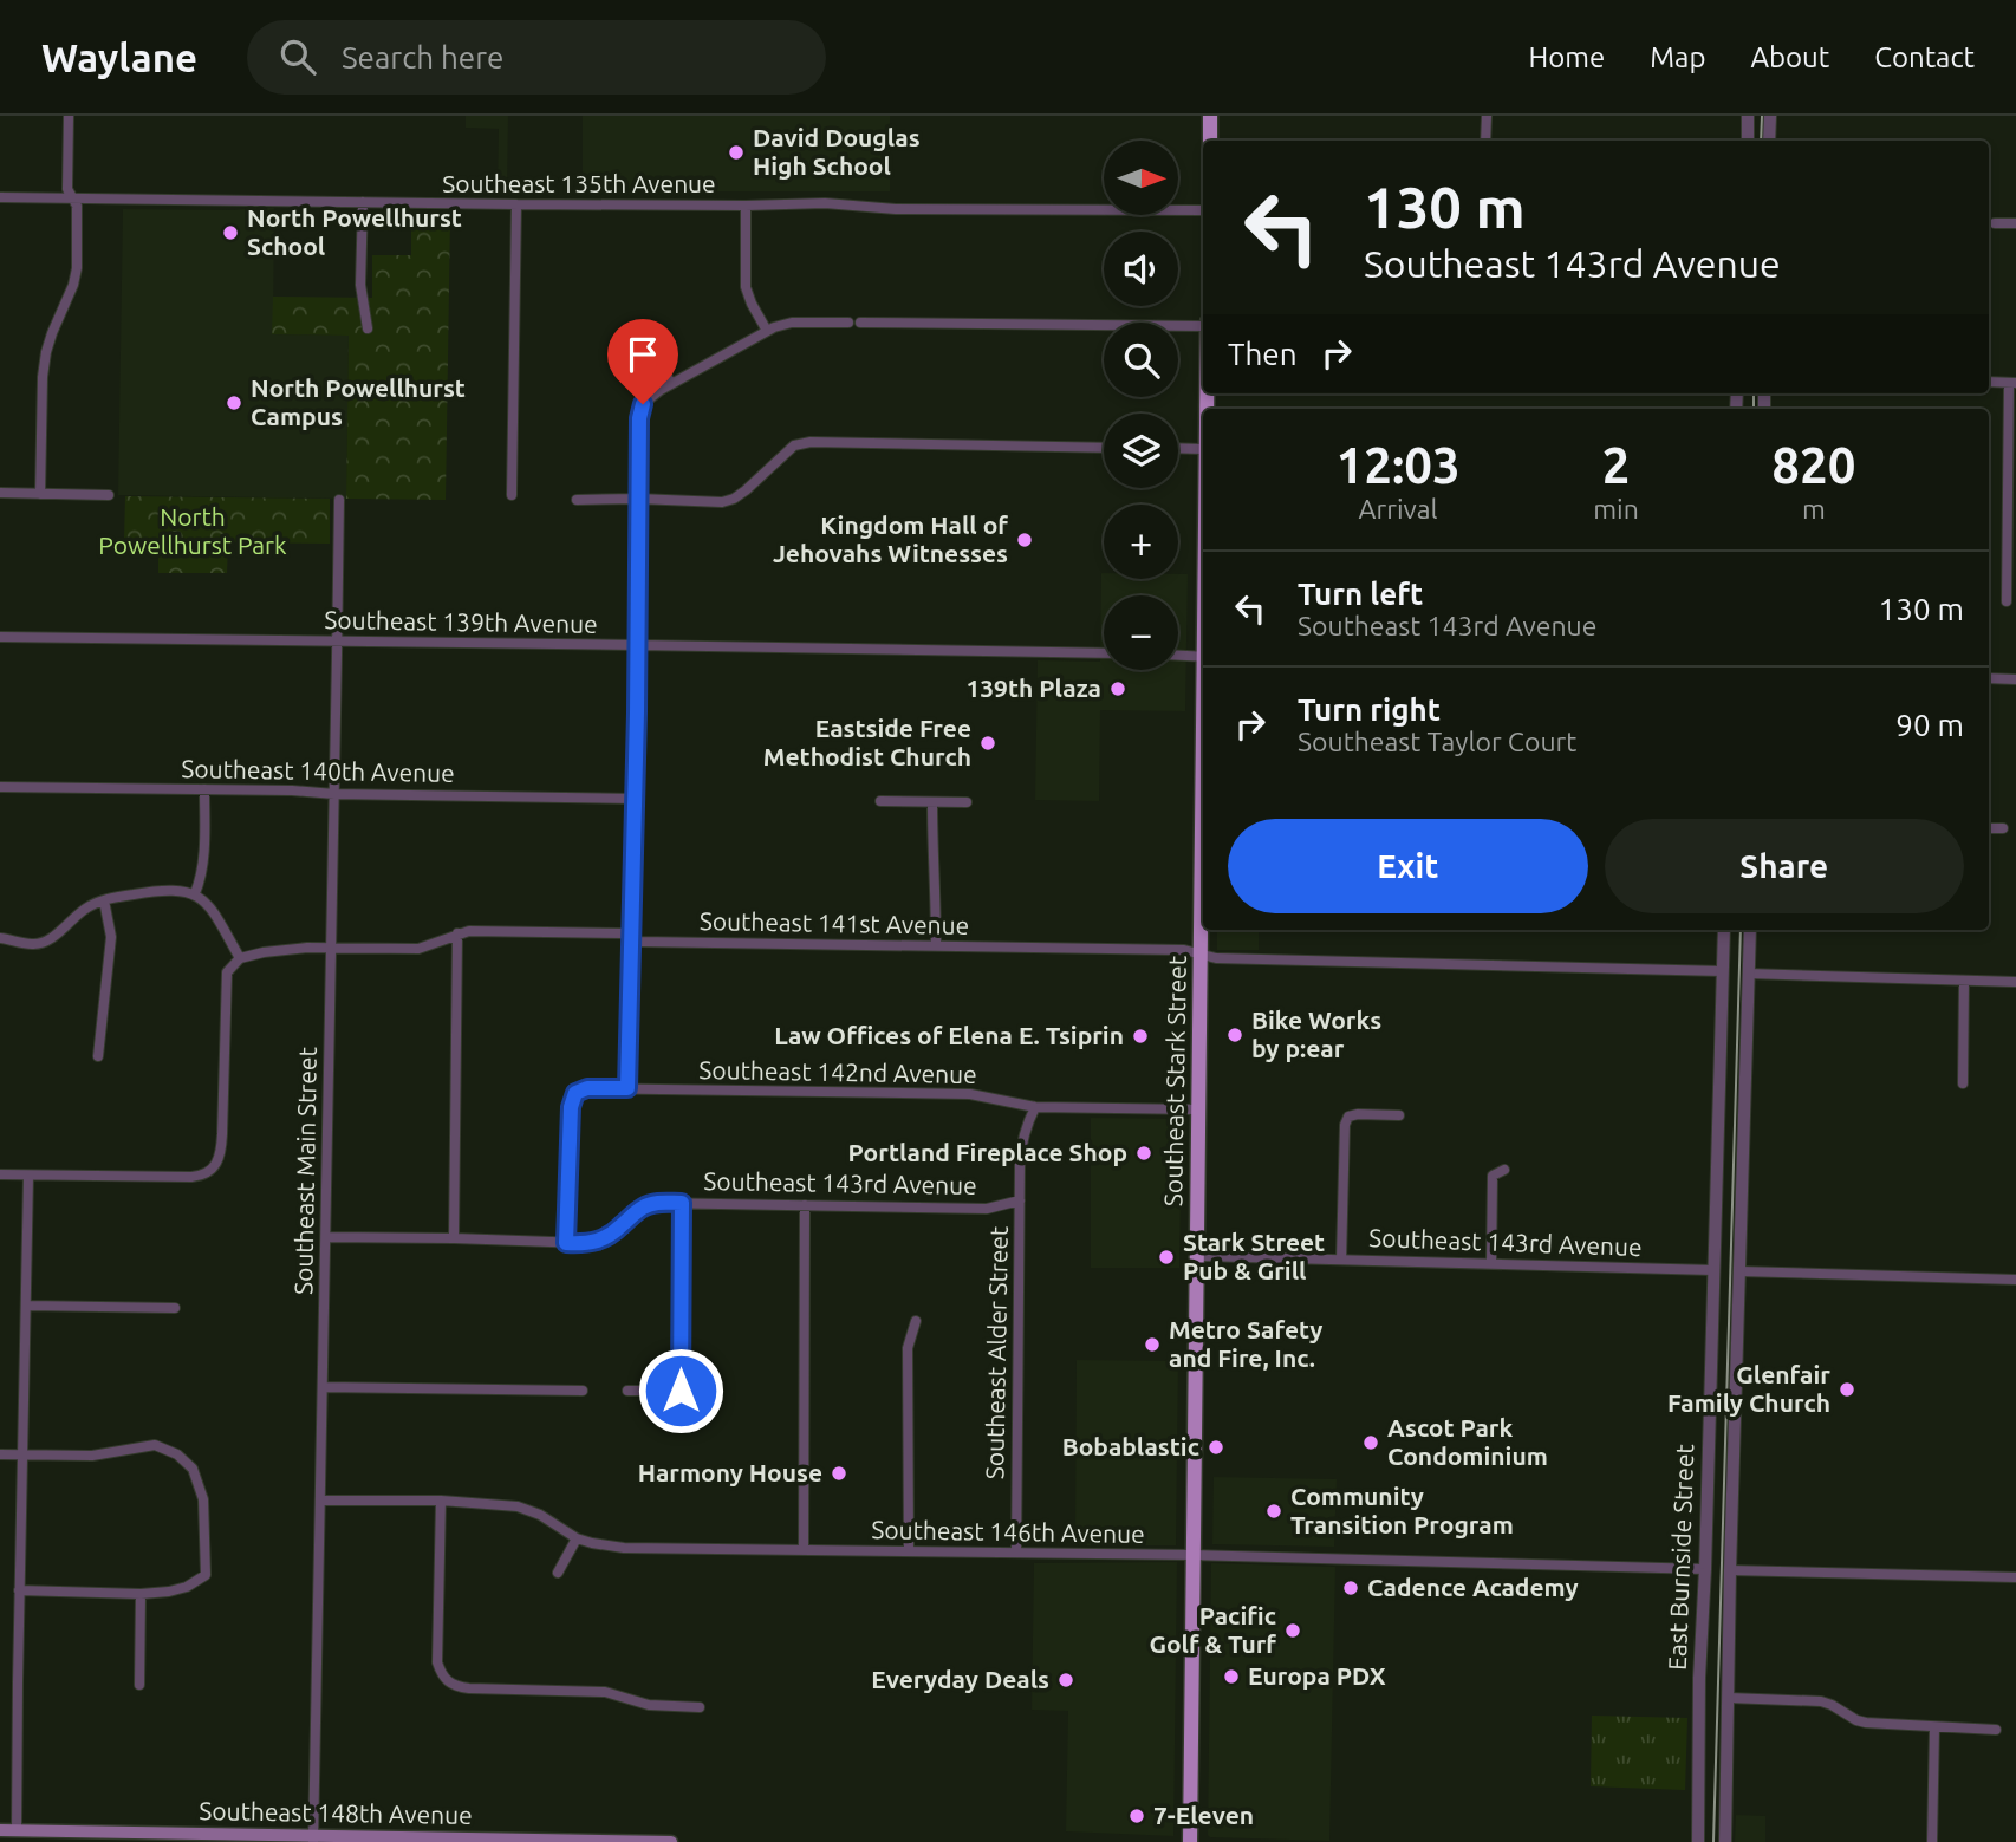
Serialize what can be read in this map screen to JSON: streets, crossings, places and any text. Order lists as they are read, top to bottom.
{
  "streets": {
    "main road": ["Southeast Stark Street", "Southeast 148th Avenue"],
    "street": [
      "Southeast 135th Avenue",
      "Southeast 139th Avenue",
      "Southeast 140th Avenue",
      "Southeast 141st Avenue",
      "Southeast 142nd Avenue",
      "Southeast Main Street",
      "Southeast 143rd Avenue",
      "Southeast Alder Street",
      "Southeast 146th Avenue",
      "East Burnside Street"
    ]
  },
  "crossings": [
    ["Southeast 139th Avenue", "Southeast Main Street"],
    ["Southeast 140th Avenue", "Southeast Main Street"],
    ["Southeast 141st Avenue", "Southeast Stark Street"],
    ["Southeast 141st Avenue", "Southeast Main Street"],
    ["Southeast 141st Avenue", "East Burnside Street"],
    ["Southeast 142nd Avenue", "Southeast Stark Street"],
    ["Southeast 142nd Avenue", "Southeast 143rd Avenue"],
    ["Southeast 142nd Avenue", "Southeast Alder Street"],
    ["Southeast Stark Street", "Southeast 143rd Avenue"],
    ["Southeast Stark Street", "Southeast 146th Avenue"],
    ["Southeast Main Street", "Southeast 143rd Avenue"],
    ["Southeast Main Street", "Southeast 146th Avenue"],
    ["Southeast Main Street", "Southeast 148th Avenue"],
    ["Southeast 143rd Avenue", "Southeast Alder Street"],
    ["Southeast 143rd Avenue", "East Burnside Street"],
    ["Southeast Alder Street", "Southeast 146th Avenue"],
    ["Southeast 146th Avenue", "East Burnside Street"]
  ],
  "parks": ["North Powellhurst Park"],
  "places": [
    "David Douglas High School",
    "North Powellhurst School",
    "North Powellhurst Campus",
    "Kingdom Hall of Jehovahs Witnesses",
    "139th Plaza",
    "Eastside Free Methodist Church",
    "Bike Works by p:ear",
    "Law Offices of Elena E. Tsiprin",
    "Portland Fireplace Shop",
    "Stark Street Pub & Grill",
    "Metro Safety and Fire, Inc.",
    "Glenfair Family Church",
    "Ascot Park Condominium",
    "Bobablastic",
    "Harmony House",
    "Community Transition Program",
    "Cadence Academy",
    "Pacific Golf & Turf",
    "Europa PDX",
    "Everyday Deals",
    "7-Eleven"
  ],
  "north": "right",
  "page": {
    "header": "Waylane",
    "search": "Search here",
    "nav": [
      "Home",
      "Map",
      "About",
      "Contact"
    ],
    "map_buttons": ["+", "−"],
    "turn": ["130 m", "Southeast 143rd Avenue"],
    "then": "Then",
    "eta": [
      "12:03",
      "Arrival",
      "2",
      "min",
      "820",
      "m"
    ],
    "list": [
      {
        "name": "Turn left",
        "note": "Southeast 143rd Avenue",
        "value": "130 m"
      },
      {
        "name": "Turn right",
        "note": "Southeast Taylor Court",
        "value": "90 m"
      }
    ],
    "buttons": ["Exit", "Share"]
  }
}
